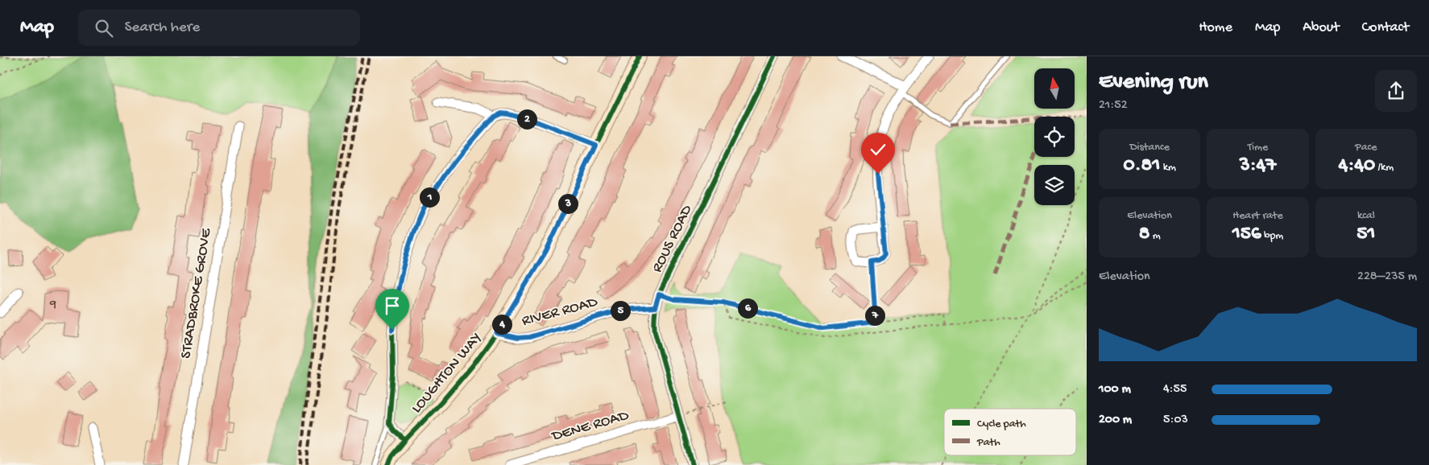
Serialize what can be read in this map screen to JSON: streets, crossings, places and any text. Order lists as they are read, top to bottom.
{
  "streets": {
    "street": [
      "ROUS ROAD",
      "STRADBROKE GROVE",
      "RIVER ROAD",
      "LOUGHTON WAY",
      "DENE ROAD"
    ]
  },
  "crossings": [
    ["ROUS ROAD", "RIVER ROAD"],
    ["ROUS ROAD", "DENE ROAD"],
    ["RIVER ROAD", "LOUGHTON WAY"]
  ],
  "house_numbers": ["9"],
  "legend": ["Cycle path", "Path"],
  "north": "top",
  "page": {
    "header": "Map",
    "search": "Search here",
    "nav": [
      "Home",
      "Map",
      "About",
      "Contact"
    ],
    "heading": ["Evening run", "21:52"],
    "pins": [
      "2",
      "1",
      "3",
      "6",
      "5",
      "7",
      "4"
    ],
    "stats": [
      ["Distance", "0.81 km"],
      ["Time", "3:47"],
      ["Pace", "4:40 /km"],
      ["Elevation", "8 m"],
      ["Heart rate", "156 bpm"],
      ["kcal", "51"]
    ],
    "chart": ["Elevation", "228–235 m"],
    "list": [
      {
        "name": "100 m",
        "note": "4:55"
      },
      {
        "name": "200 m",
        "note": "5:03"
      }
    ]
  }
}
